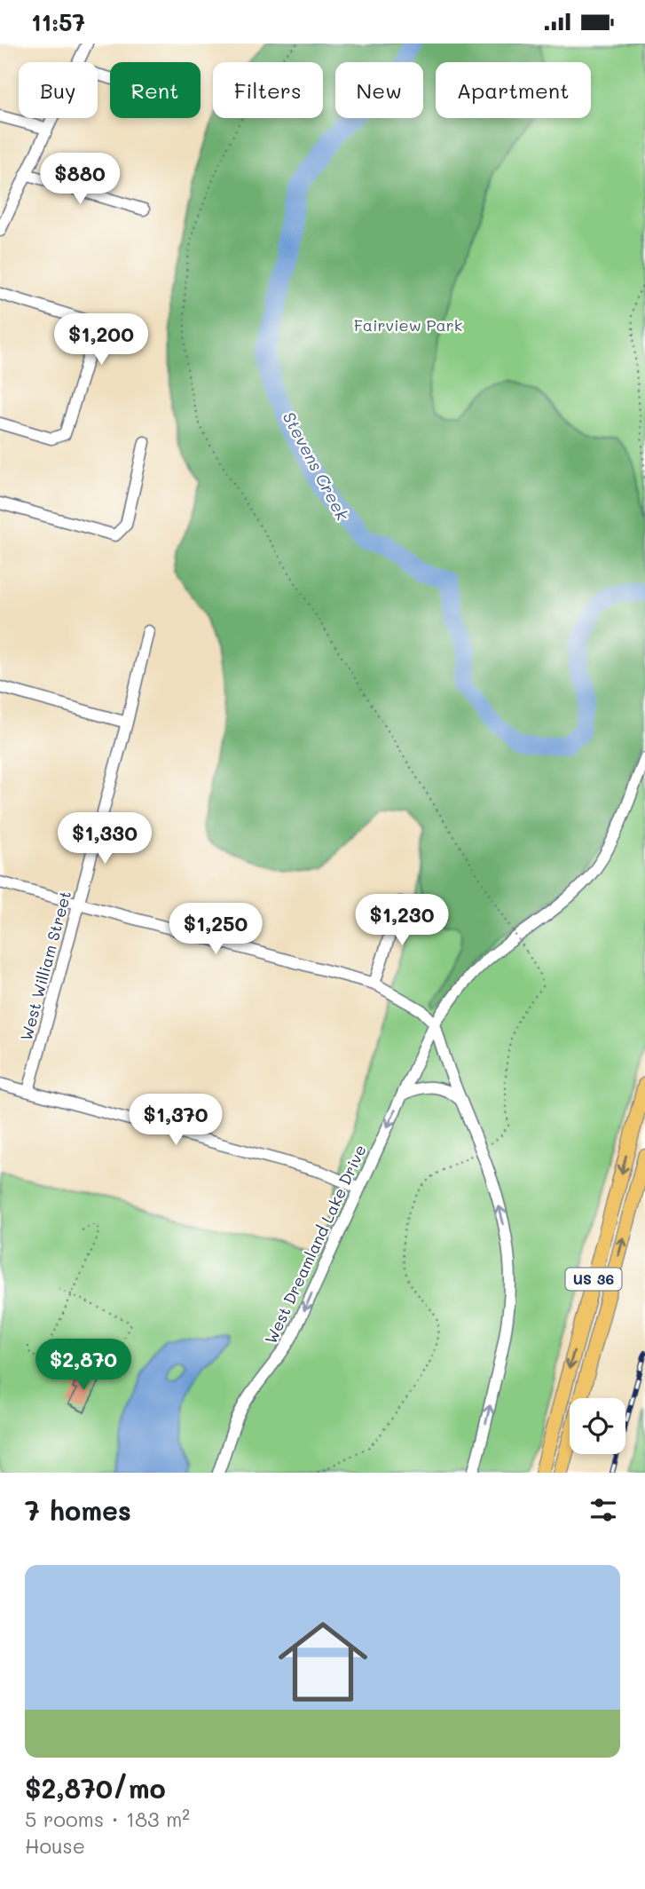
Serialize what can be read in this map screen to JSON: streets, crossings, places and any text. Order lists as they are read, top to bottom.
{
  "streets": {
    "main road": ["US 36"],
    "street": ["West William Street", "West Dreamland Lake Drive"]
  },
  "one_way": ["West Dreamland Lake Drive"],
  "water": ["Stevens Creek"],
  "parks": ["Fairview Park"],
  "page": {
    "status": "11:57",
    "chip": [
      "Buy",
      "Rent",
      "Filters",
      "New",
      "Apartment"
    ],
    "price": [
      "$880",
      "$1,200",
      "$1,330",
      "$1,230",
      "$1,250",
      "$1,370",
      "$2,870"
    ],
    "heading": "7 homes",
    "list": [
      {
        "name": "$2,870/mo",
        "note": "5 rooms · 183 m² · House"
      }
    ]
  }
}
